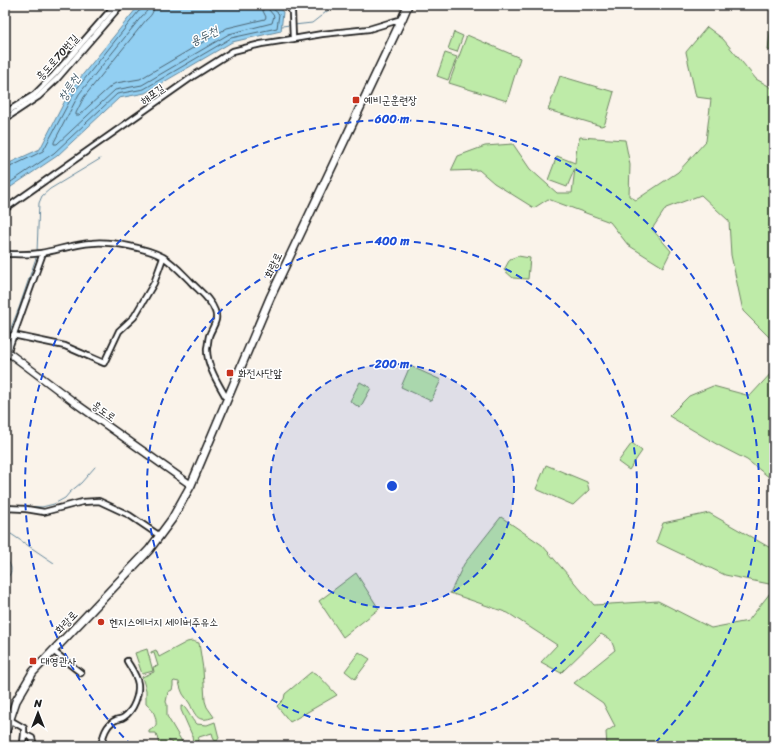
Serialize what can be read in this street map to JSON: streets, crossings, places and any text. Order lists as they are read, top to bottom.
{
  "streets": {
    "main road": ["화랑로"],
    "street": ["흥도로70번길", "해포길", "흥도로"]
  },
  "crossings": [
    ["해포길", "화랑로"],
    ["화랑로", "흥도로"]
  ],
  "water": ["용두천", "창릉천"],
  "places": {
    "transit": ["예비군훈련장", "화전사단앞", "대영관사"],
    "other": ["헨지스에너지 세이버주유소"]
  },
  "north": "top",
  "rings": ["600 m", "400 m", "200 m"]
}
